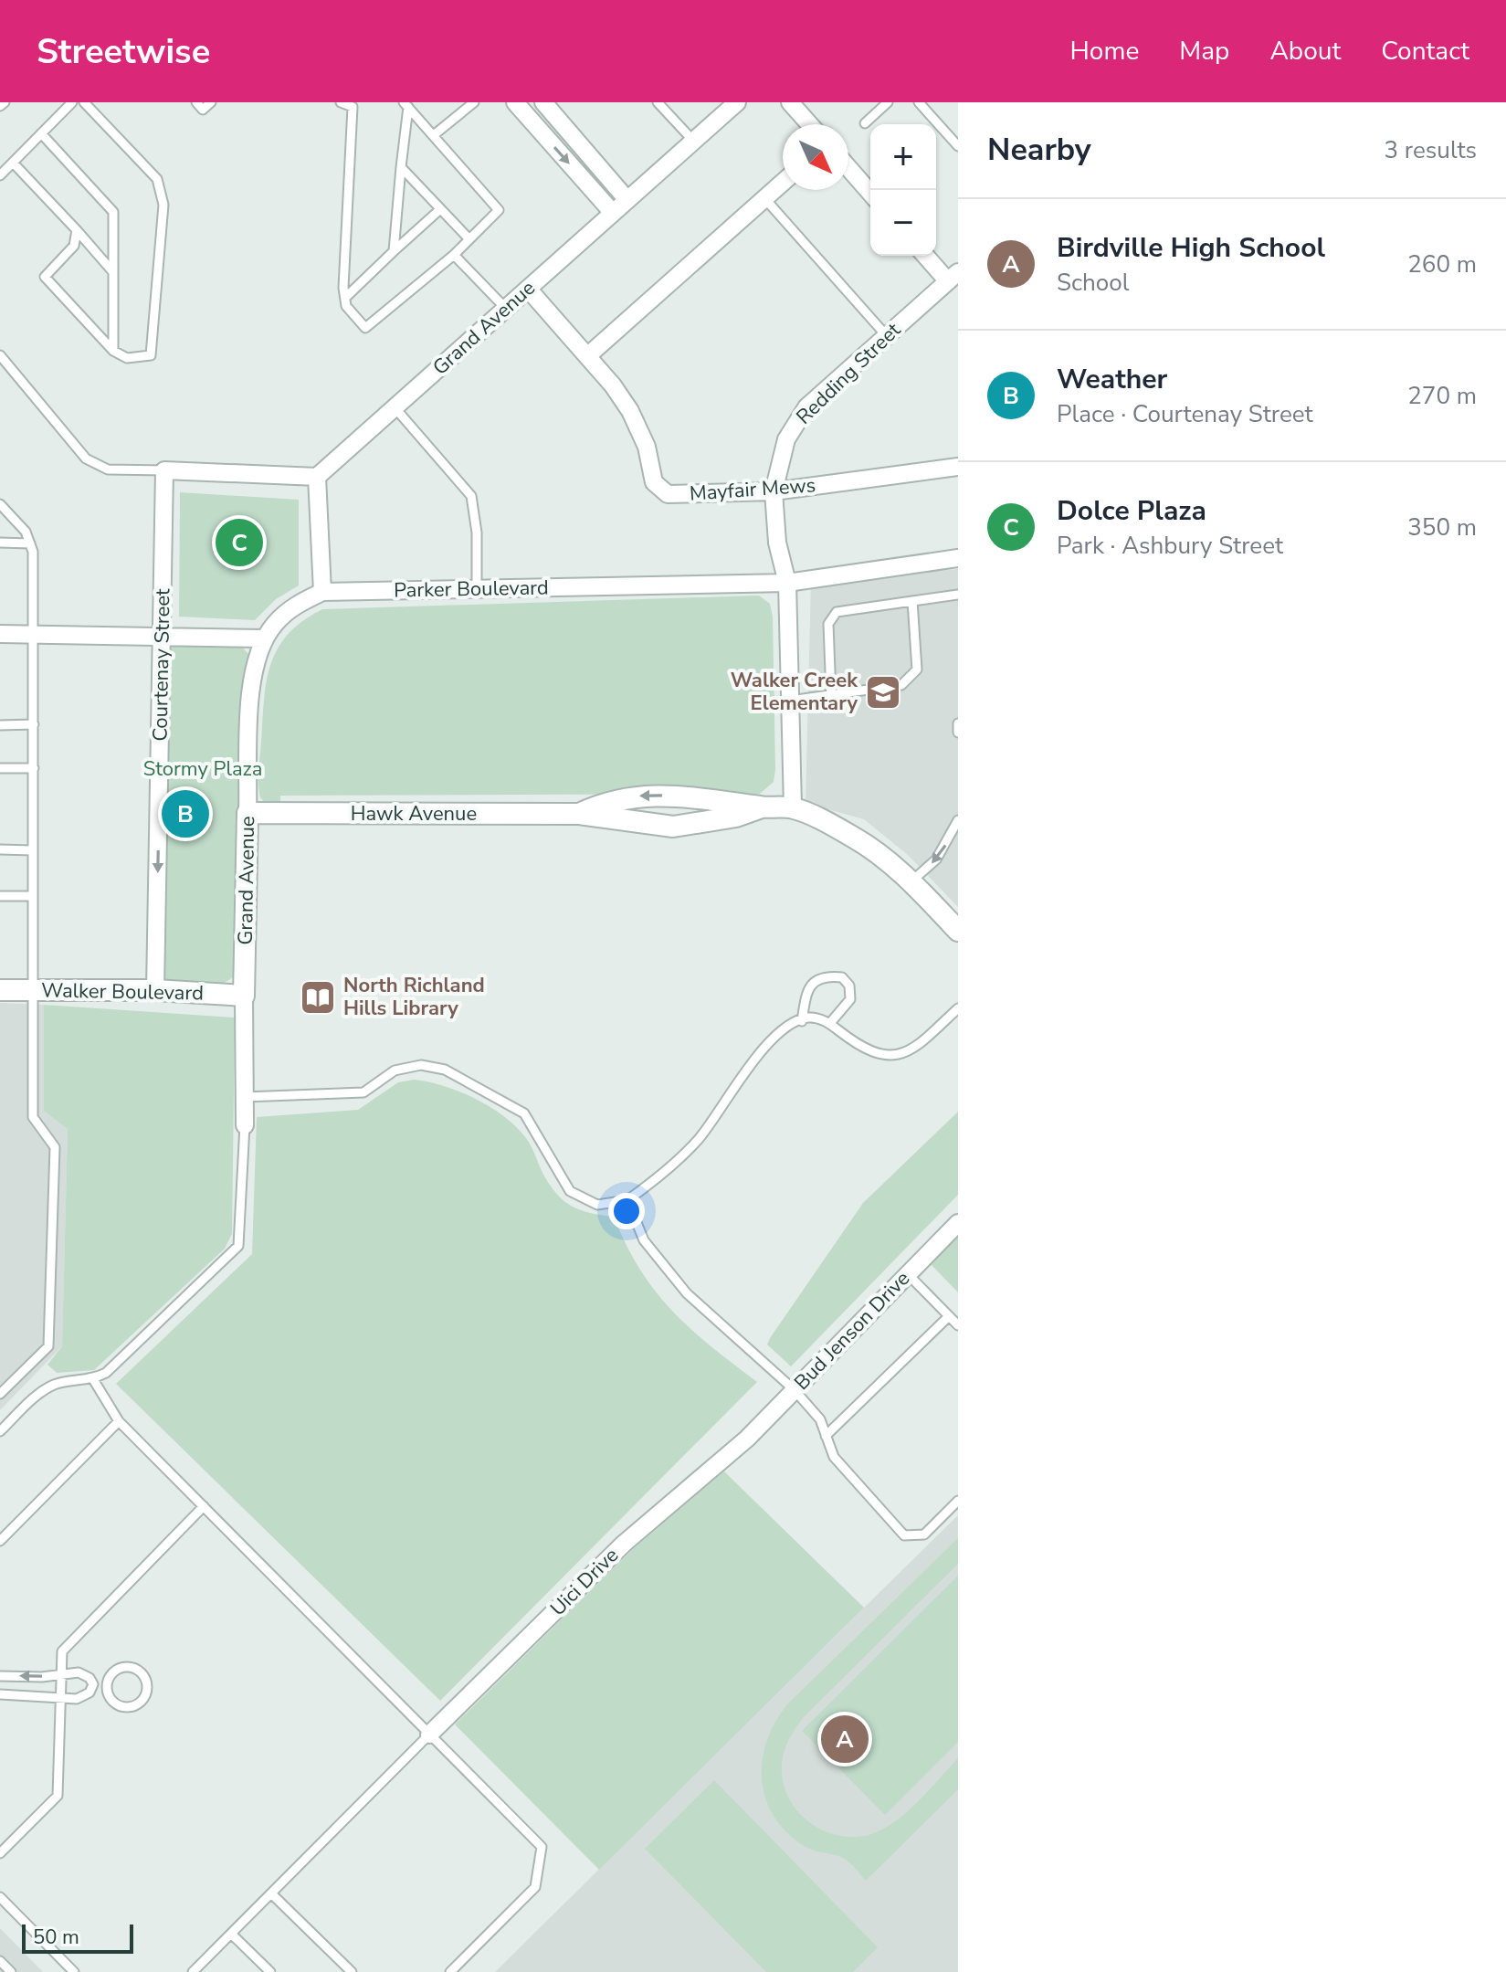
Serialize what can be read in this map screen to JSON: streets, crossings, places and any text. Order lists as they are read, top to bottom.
{
  "streets": {
    "street": [
      "Grand Avenue",
      "Redding Street",
      "Mayfair Mews",
      "Parker Boulevard",
      "Courtenay Street",
      "Hawk Avenue",
      "Walker Boulevard",
      "Bud Jenson Drive",
      "Uici Drive"
    ]
  },
  "crossings": [
    ["Grand Avenue", "Mayfair Mews"],
    ["Grand Avenue", "Parker Boulevard"],
    ["Grand Avenue", "Hawk Avenue"],
    ["Grand Avenue", "Walker Boulevard"],
    ["Redding Street", "Mayfair Mews"],
    ["Redding Street", "Parker Boulevard"],
    ["Redding Street", "Hawk Avenue"],
    ["Courtenay Street", "Walker Boulevard"],
    ["Bud Jenson Drive", "Uici Drive"]
  ],
  "one_way": ["Courtenay Street"],
  "parks": ["Stormy Plaza"],
  "places": {
    "school or university": ["Walker Creek Elementary"],
    "library": ["North Richland Hills Library"]
  },
  "scale_bar": "50 m",
  "north": "bottom right",
  "page": {
    "header": "Streetwise",
    "nav": [
      "Home",
      "Map",
      "About",
      "Contact"
    ],
    "heading": ["Nearby", "3 results"],
    "map_buttons": ["+", "−"],
    "list": [
      {
        "mark": "A",
        "name": "Birdville High School",
        "note": "School",
        "value": "260 m"
      },
      {
        "mark": "B",
        "name": "Weather",
        "note": "Place · Courtenay Street",
        "value": "270 m"
      },
      {
        "mark": "C",
        "name": "Dolce Plaza",
        "note": "Park · Ashbury Street",
        "value": "350 m"
      }
    ],
    "pins": ["C", "B", "A"],
    "scale": "50 m"
  }
}
